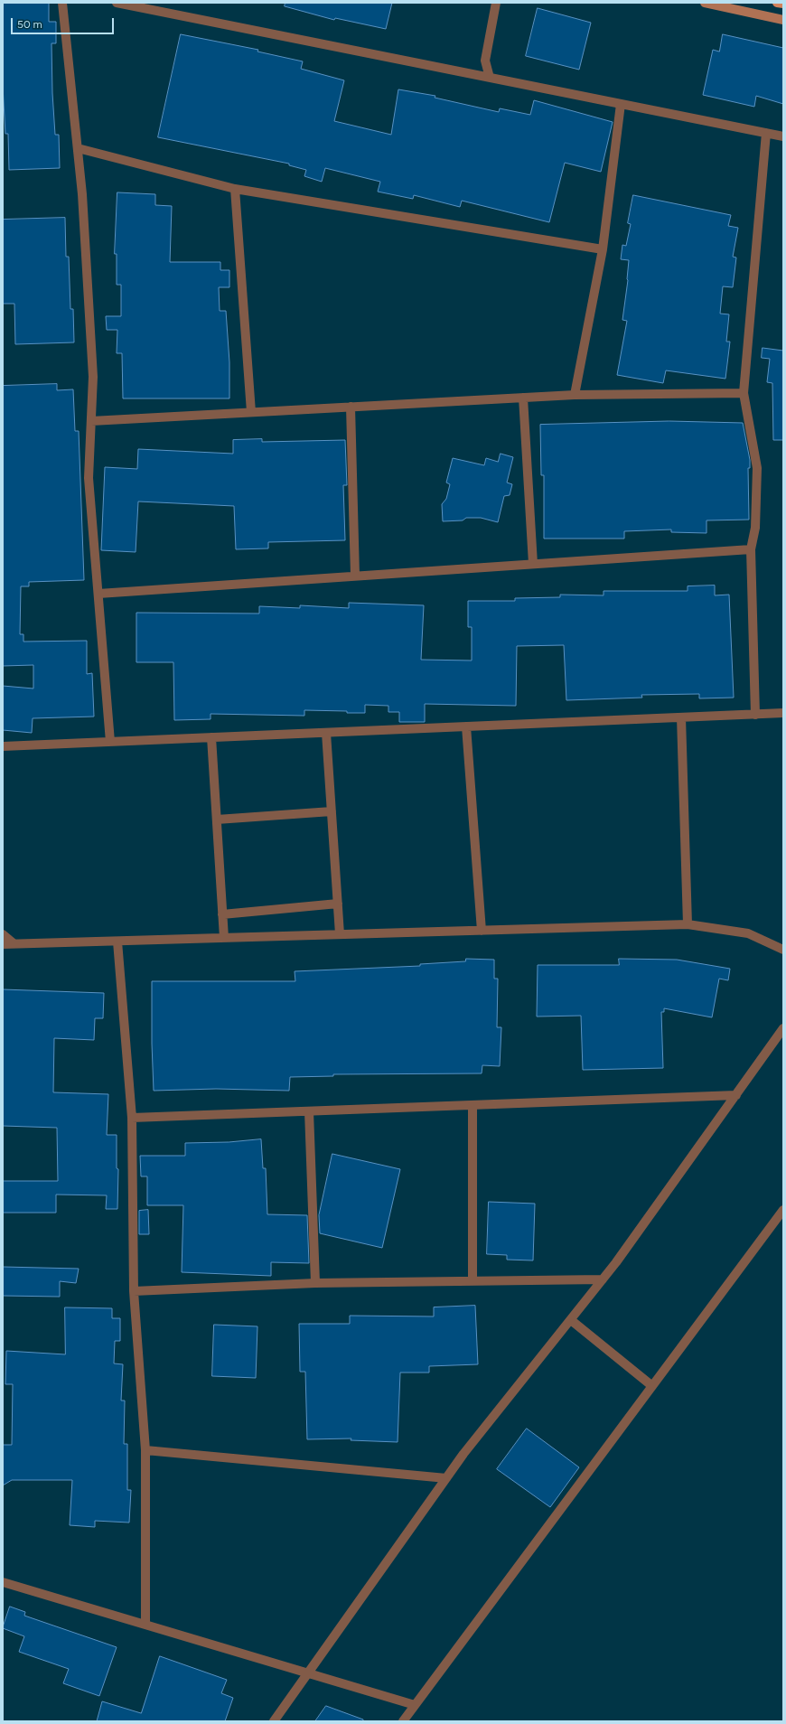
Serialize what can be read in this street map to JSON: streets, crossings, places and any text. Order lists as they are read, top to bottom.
{
  "scale_bar": "50 m"
}
